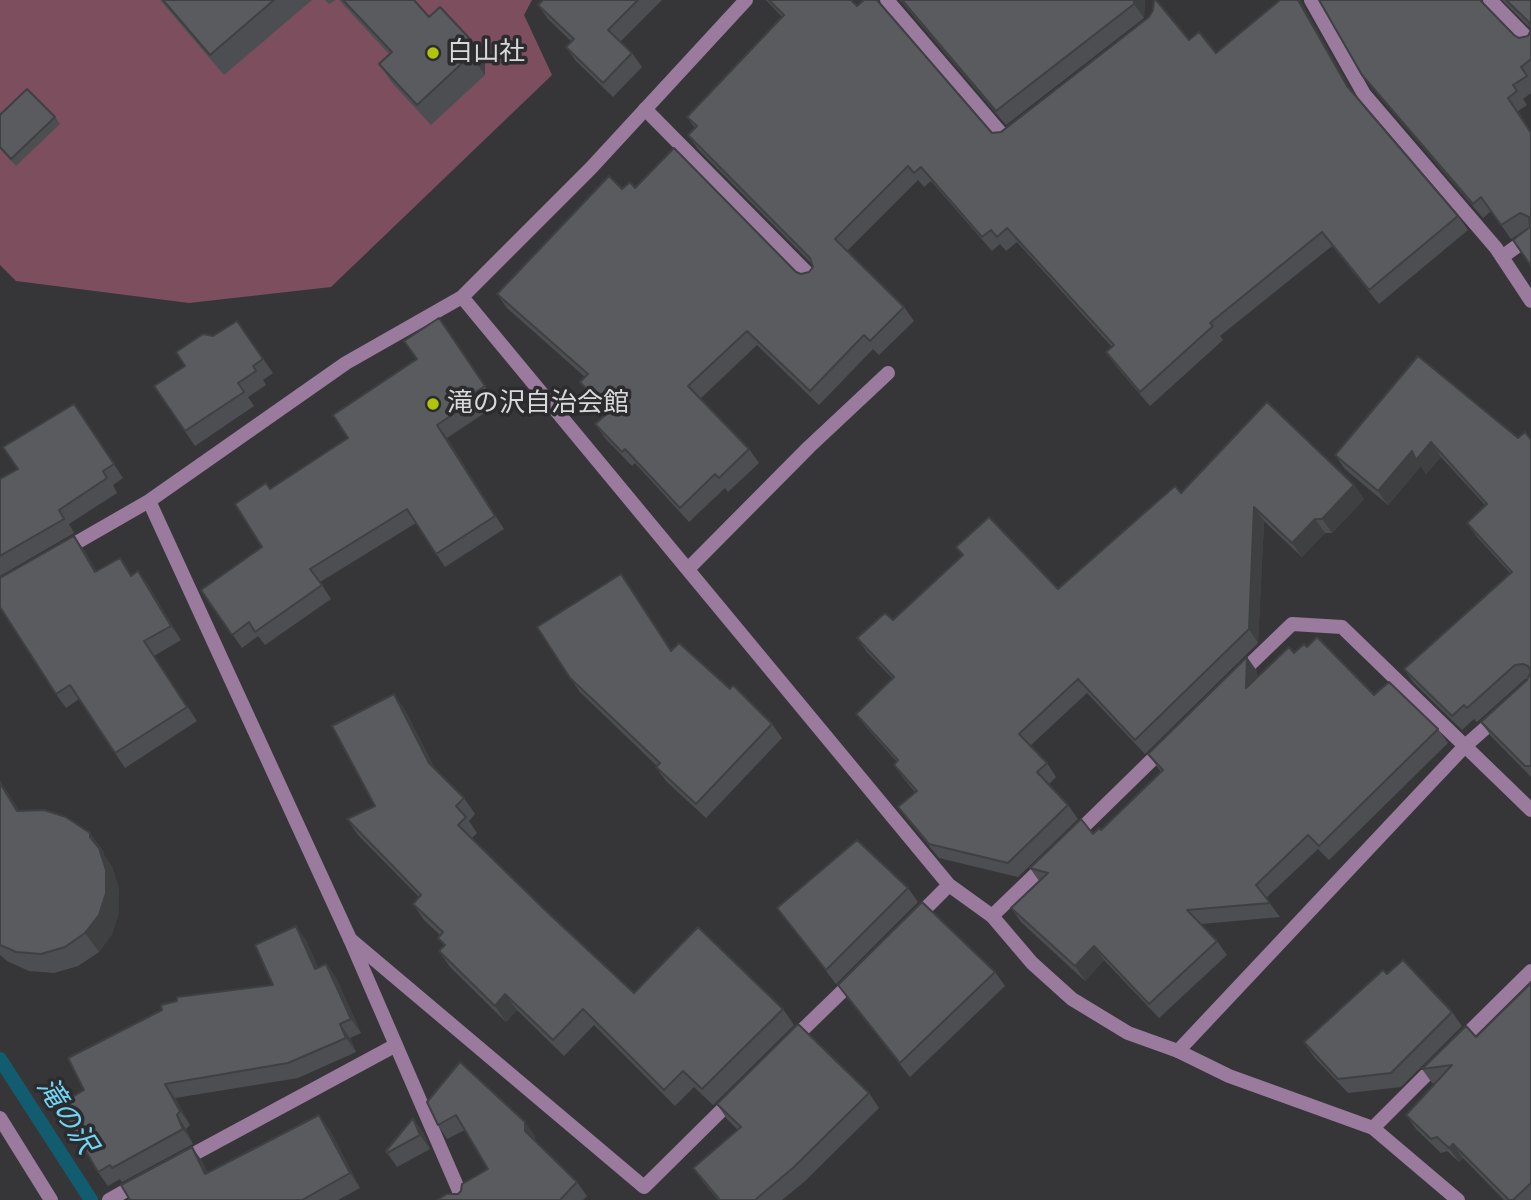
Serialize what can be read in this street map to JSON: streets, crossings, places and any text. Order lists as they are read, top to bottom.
{
  "water": ["滝の沢"],
  "places": ["白山社", "滝の沢自治会館"]
}
